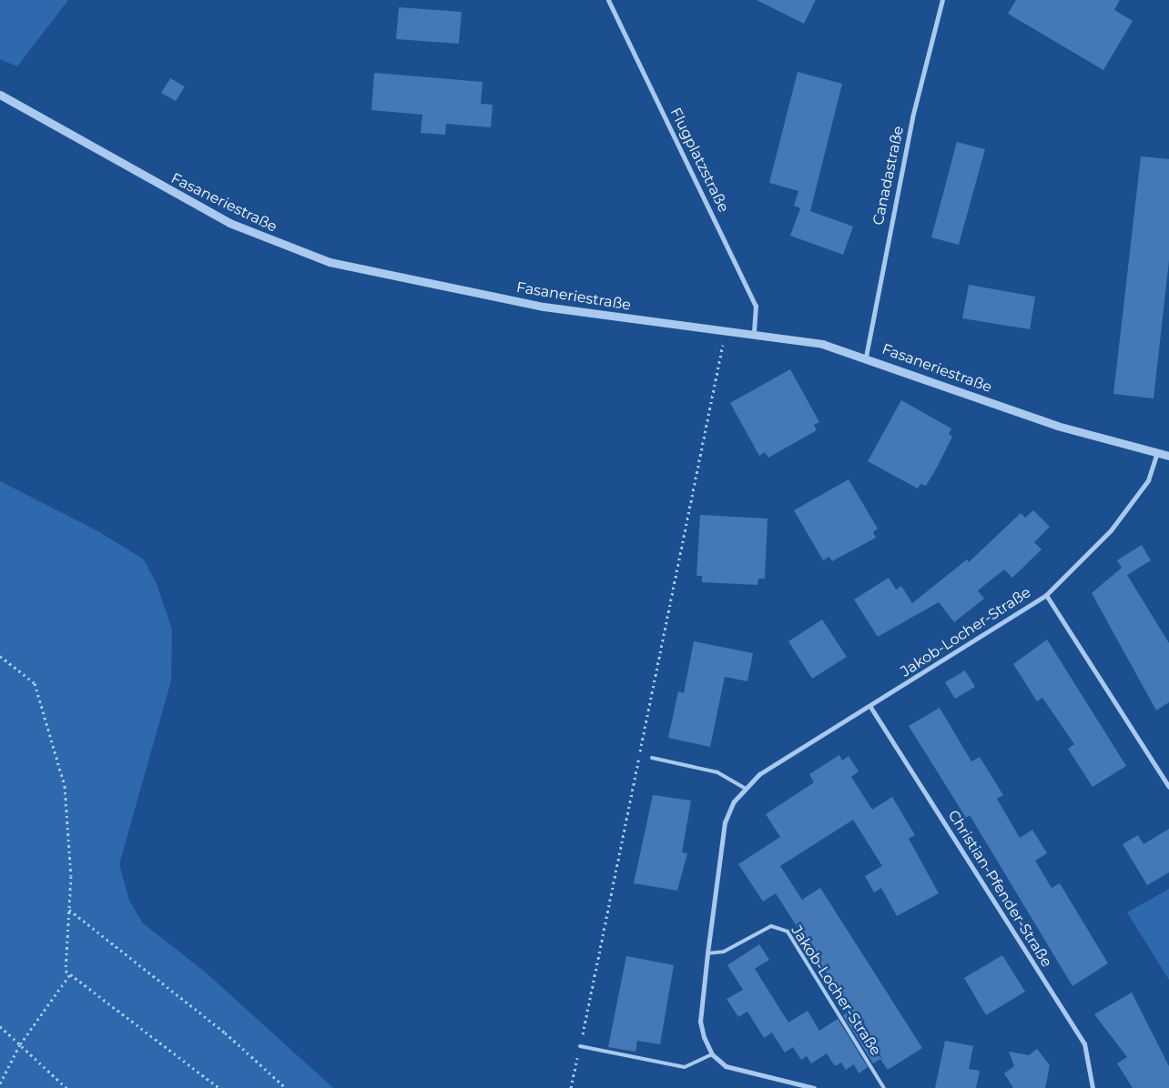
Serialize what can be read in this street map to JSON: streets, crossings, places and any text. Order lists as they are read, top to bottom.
{
  "streets": {
    "street": [
      "Flugplatzstraße",
      "Canadastraße",
      "Fasaneriestraße",
      "Jakob-Locher-Straße",
      "Christian-Pfender-Straße"
    ]
  },
  "crossings": [
    ["Flugplatzstraße", "Fasaneriestraße"],
    ["Canadastraße", "Fasaneriestraße"],
    ["Fasaneriestraße", "Jakob-Locher-Straße"],
    ["Jakob-Locher-Straße", "Christian-Pfender-Straße"]
  ]
}
